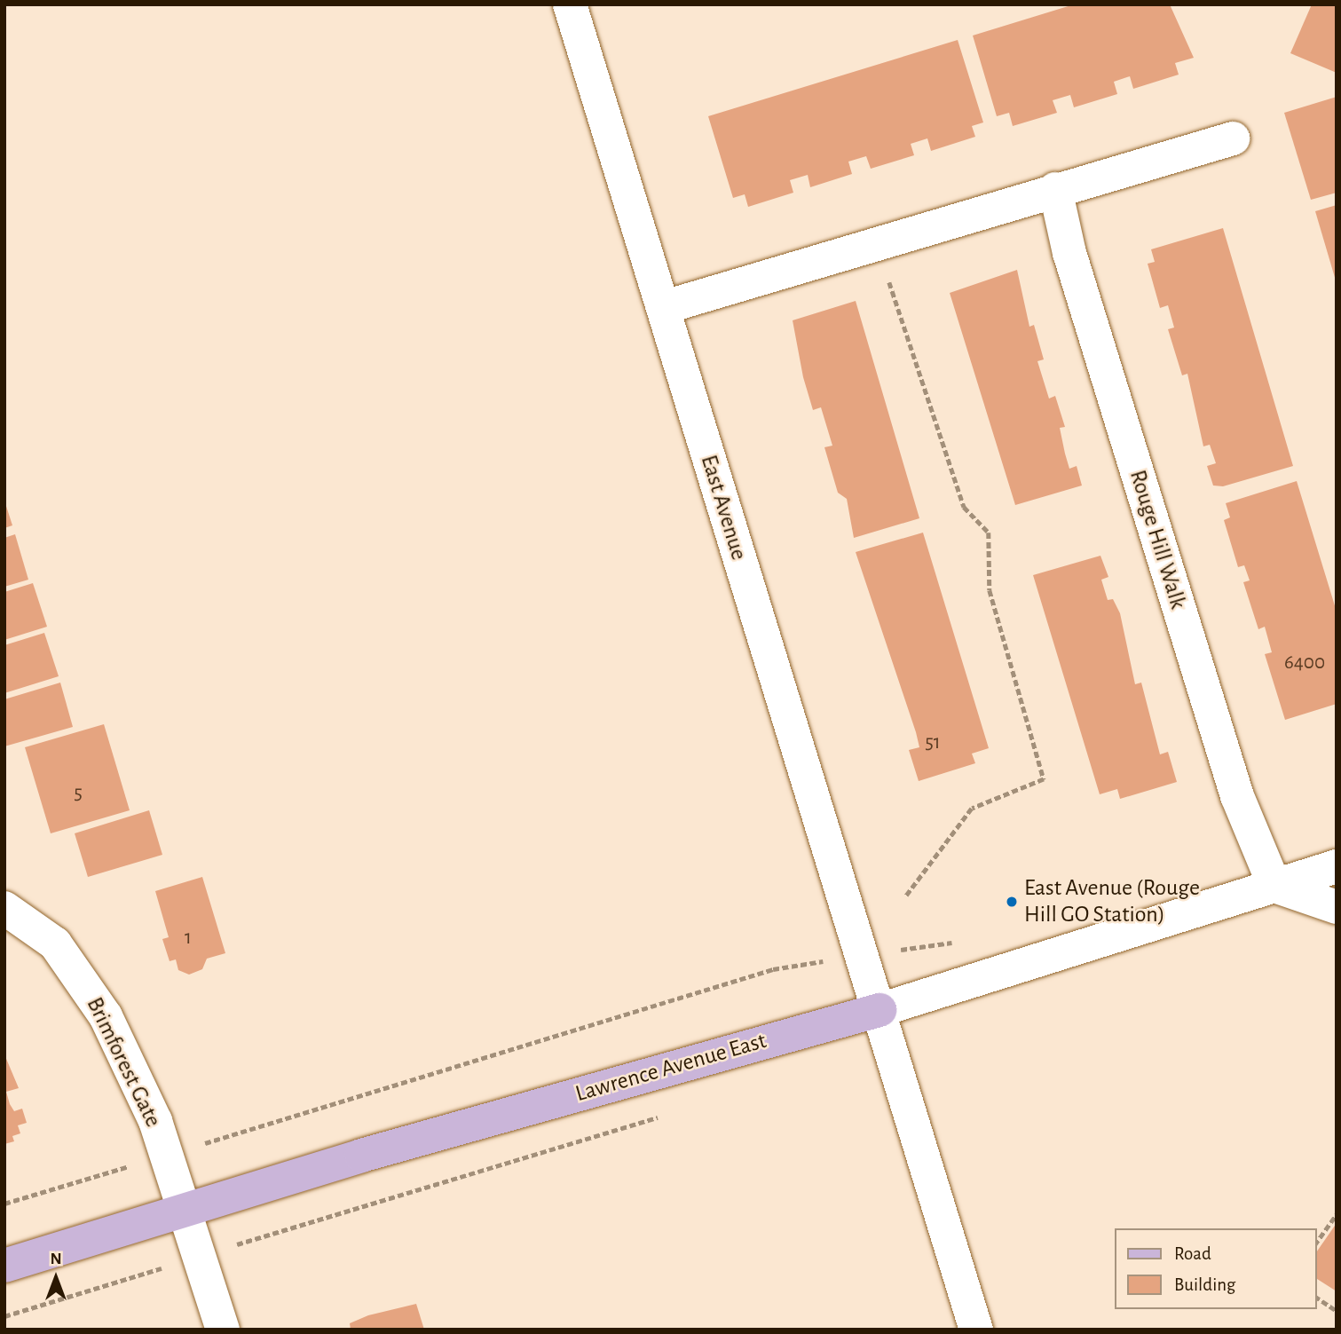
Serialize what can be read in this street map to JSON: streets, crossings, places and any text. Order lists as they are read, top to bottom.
{
  "streets": {
    "main road": ["Lawrence Avenue East"],
    "street": ["East Avenue", "Rouge Hill Walk", "Brimforest Gate"]
  },
  "crossings": [
    ["East Avenue", "Lawrence Avenue East"],
    ["Rouge Hill Walk", "Lawrence Avenue East"],
    ["Brimforest Gate", "Lawrence Avenue East"]
  ],
  "places": ["East Avenue (Rouge Hill GO Station)"],
  "house_numbers": [
    "6400",
    "51",
    "5",
    "1"
  ],
  "legend": ["Road", "Building"],
  "north": "top"
}
